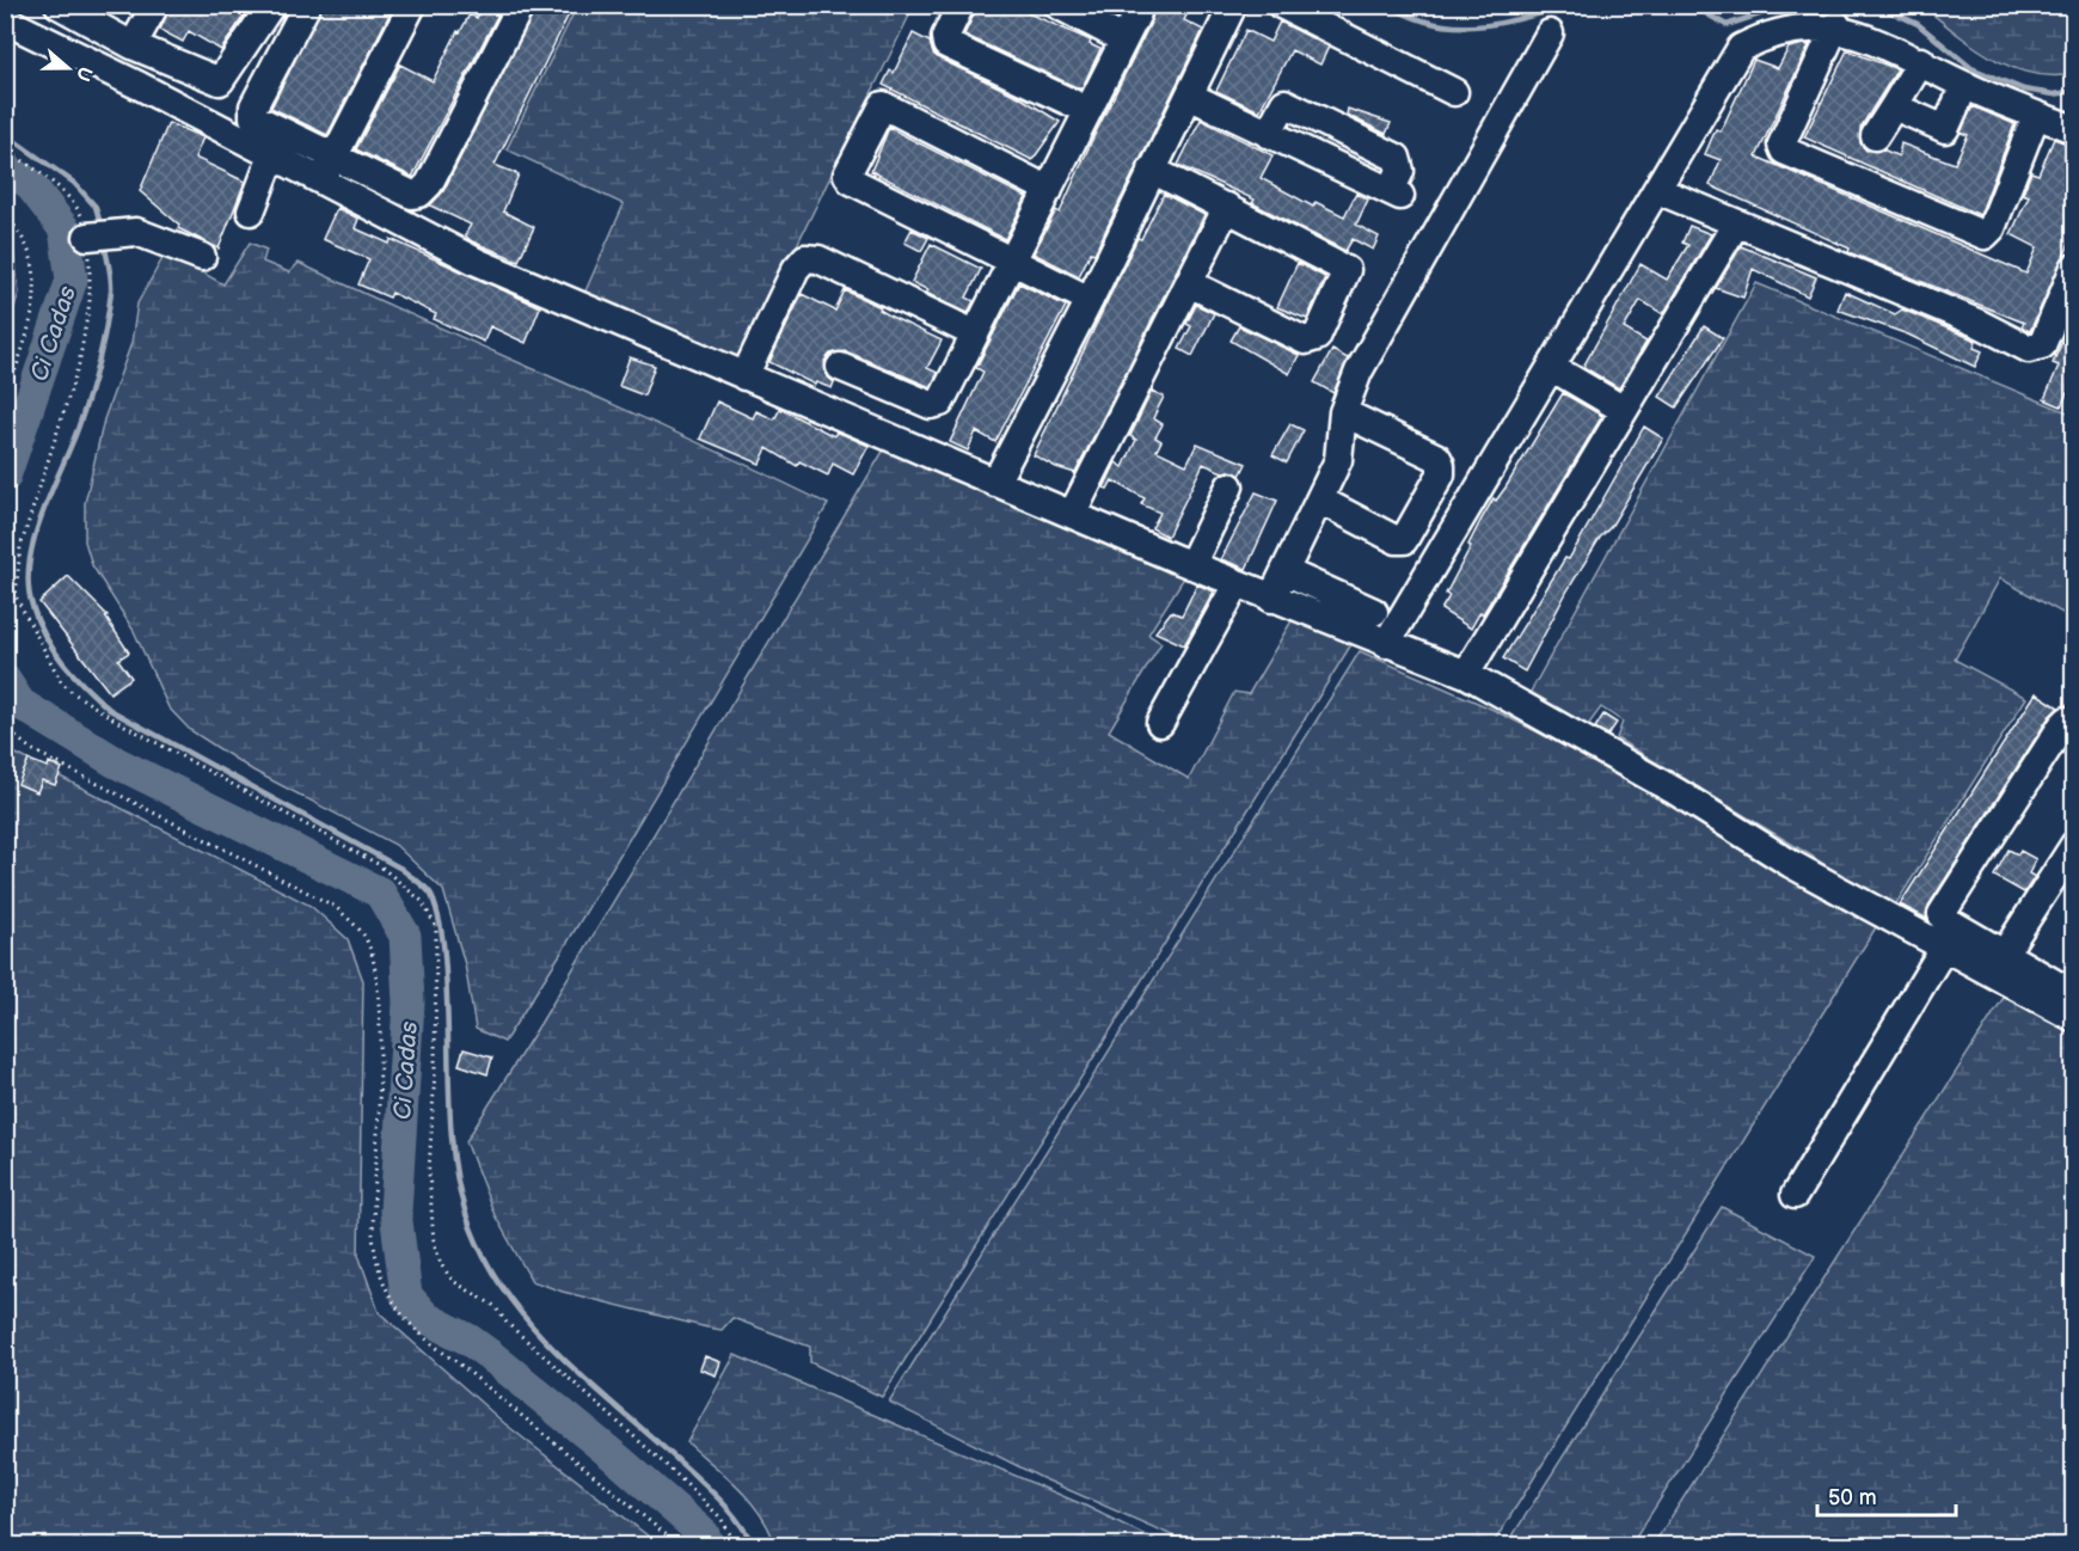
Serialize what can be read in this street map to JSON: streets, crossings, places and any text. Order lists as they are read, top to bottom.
{
  "water": ["Ci Cadas"],
  "scale_bar": "50 m",
  "north": "right"
}
